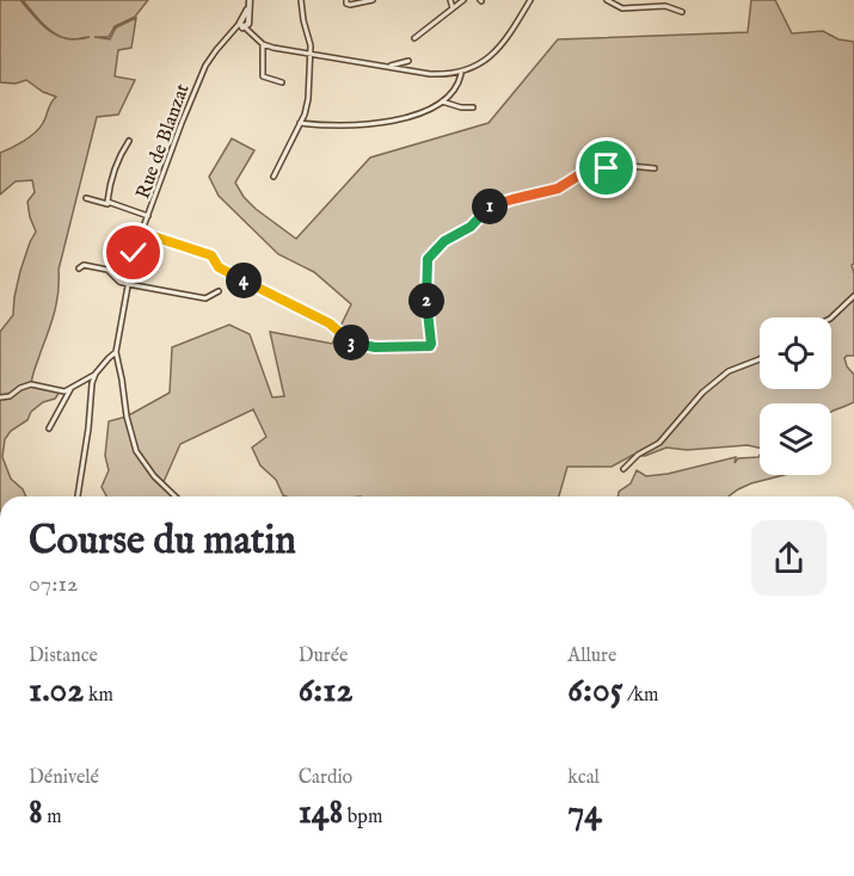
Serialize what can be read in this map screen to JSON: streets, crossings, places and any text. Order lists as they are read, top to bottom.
{
  "streets": {
    "street": ["Rue de Blanzat"]
  },
  "page": {
    "pins": [
      "1",
      "4",
      "2",
      "3"
    ],
    "heading": ["Course du matin", "07:12"],
    "stats": [
      ["Distance", "1.02 km"],
      ["Durée", "6:12"],
      ["Allure", "6:05 /km"],
      ["Dénivelé", "8 m"],
      ["Cardio", "148 bpm"],
      ["kcal", "74"]
    ]
  }
}
